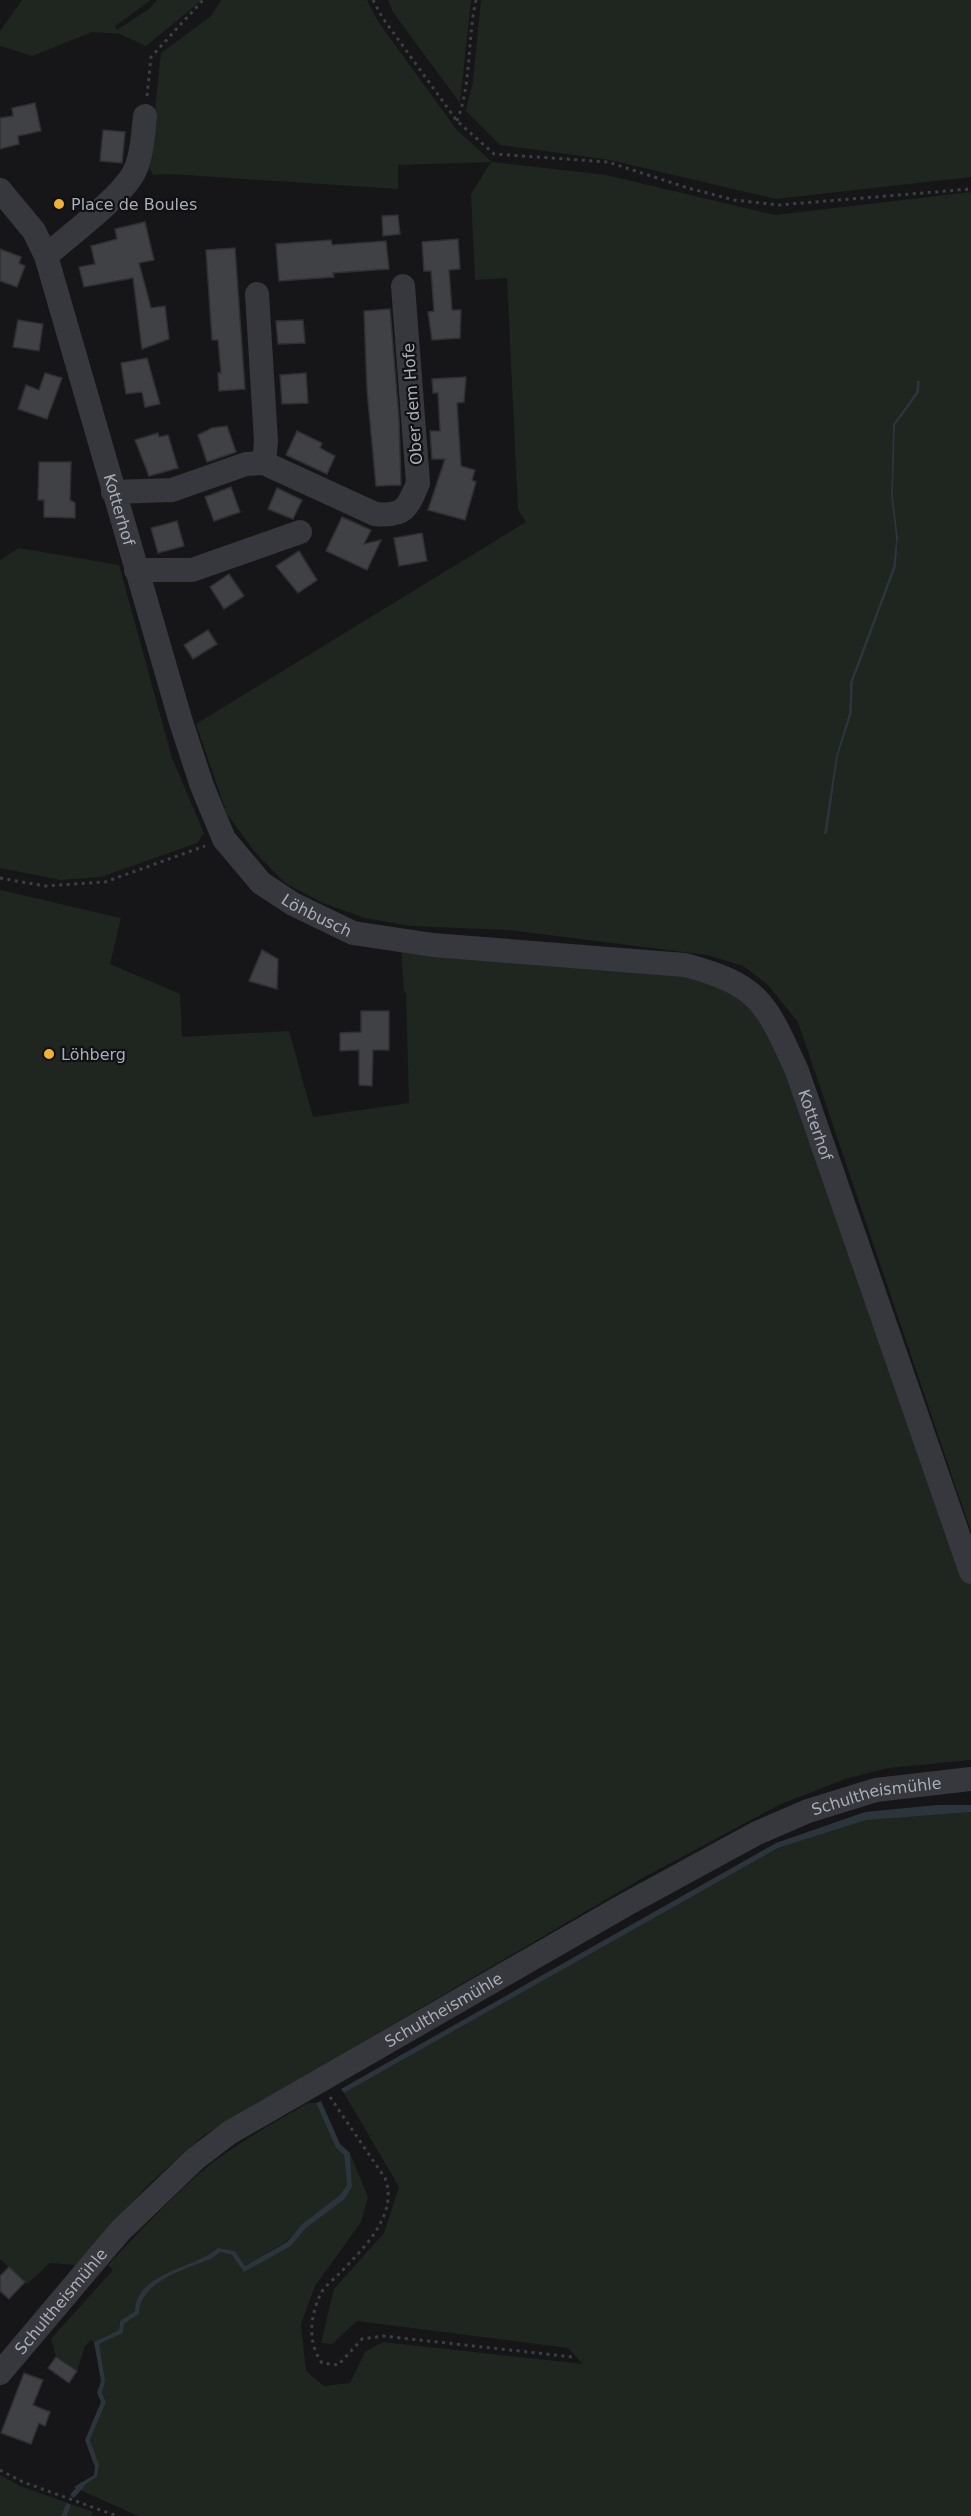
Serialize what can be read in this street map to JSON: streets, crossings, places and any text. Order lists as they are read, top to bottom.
{
  "streets": {
    "street": [
      "Ober dem Hofe",
      "Kotterhof",
      "Löhbusch",
      "Schultheismühle"
    ]
  },
  "crossings": [
    ["Kotterhof", "Löhbusch"]
  ],
  "places": ["Place de Boules", "Löhberg"]
}
